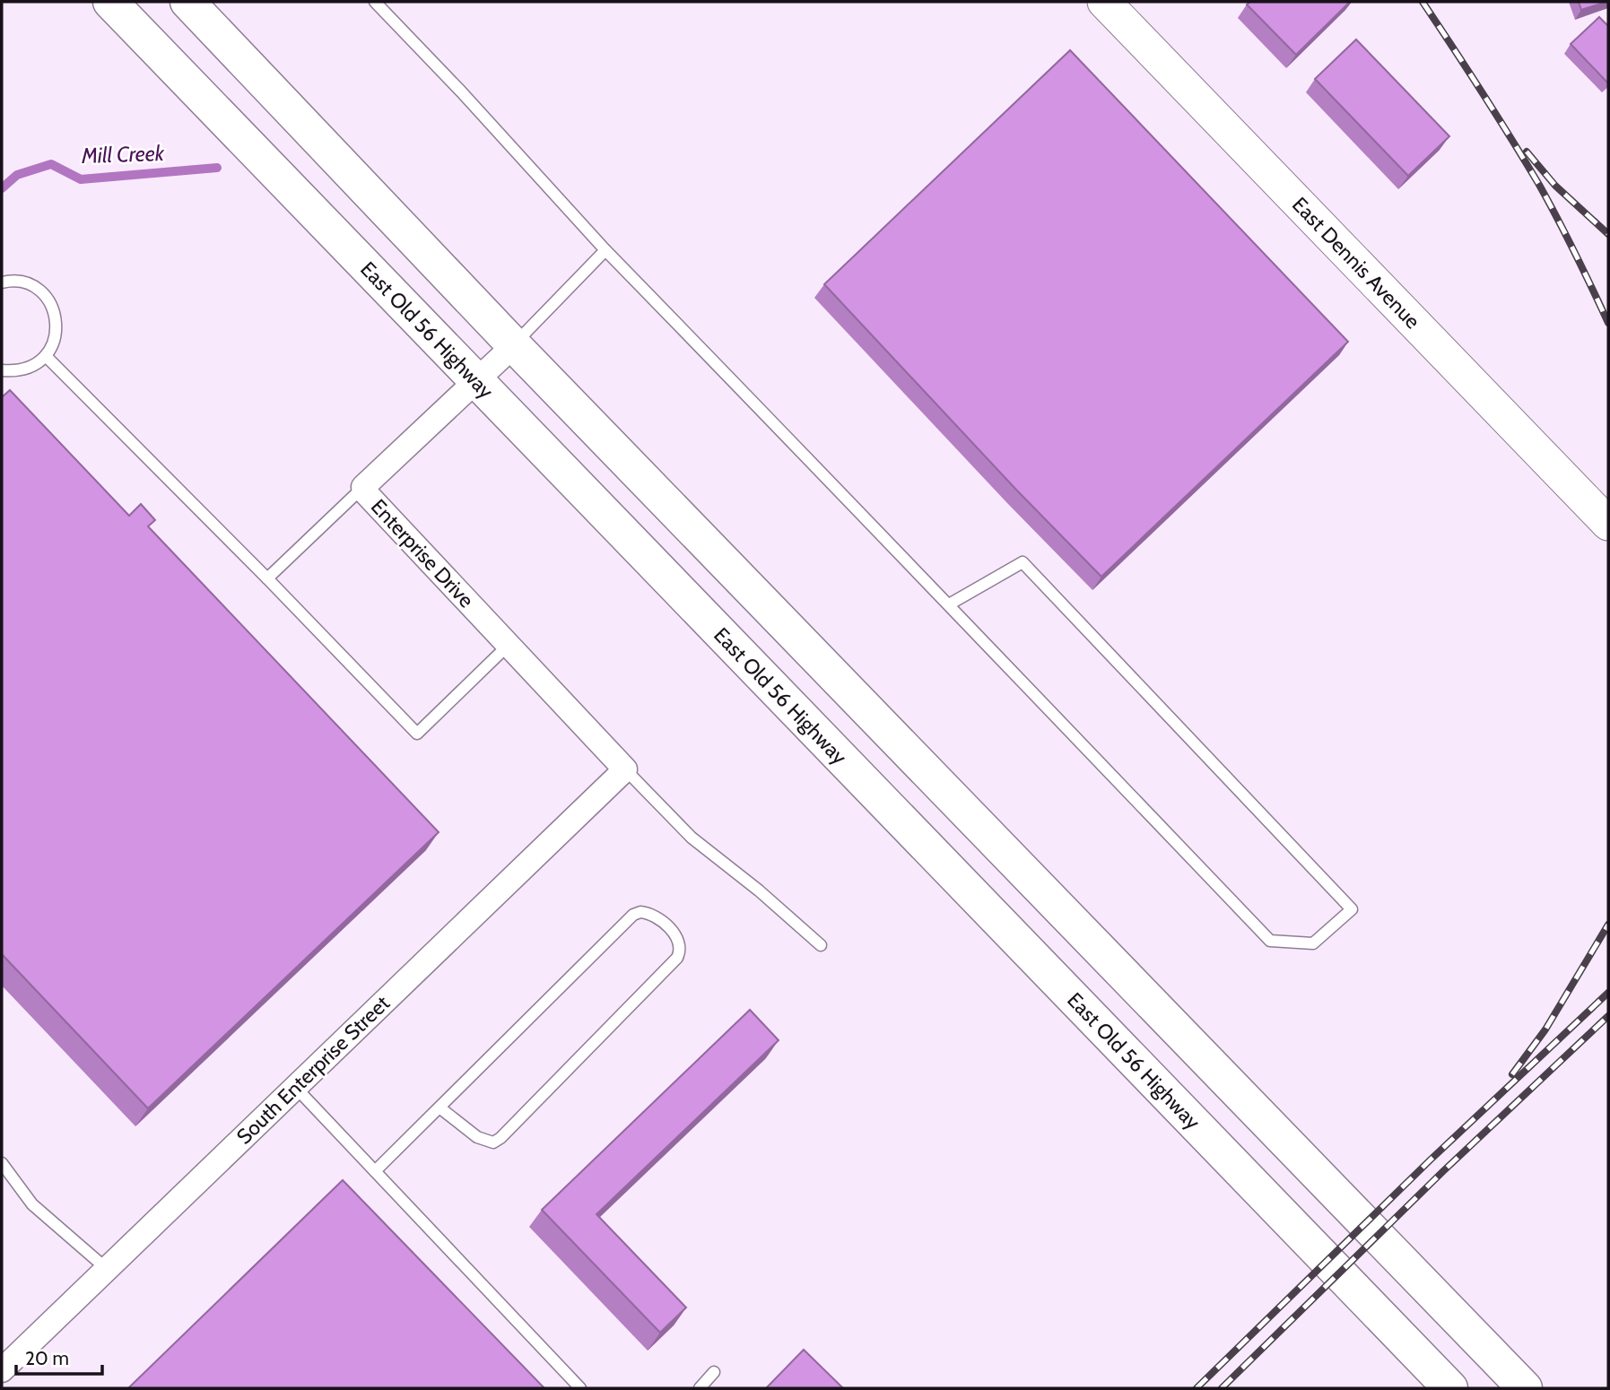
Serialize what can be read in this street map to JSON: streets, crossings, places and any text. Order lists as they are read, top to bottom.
{
  "streets": {
    "main road": ["East Old 56 Highway"],
    "street": ["East Dennis Avenue", "Enterprise Drive", "South Enterprise Street"]
  },
  "crossings": [
    ["East Old 56 Highway", "Enterprise Drive"],
    ["Enterprise Drive", "South Enterprise Street"]
  ],
  "water": ["Mill Creek"],
  "scale_bar": "20 m"
}
